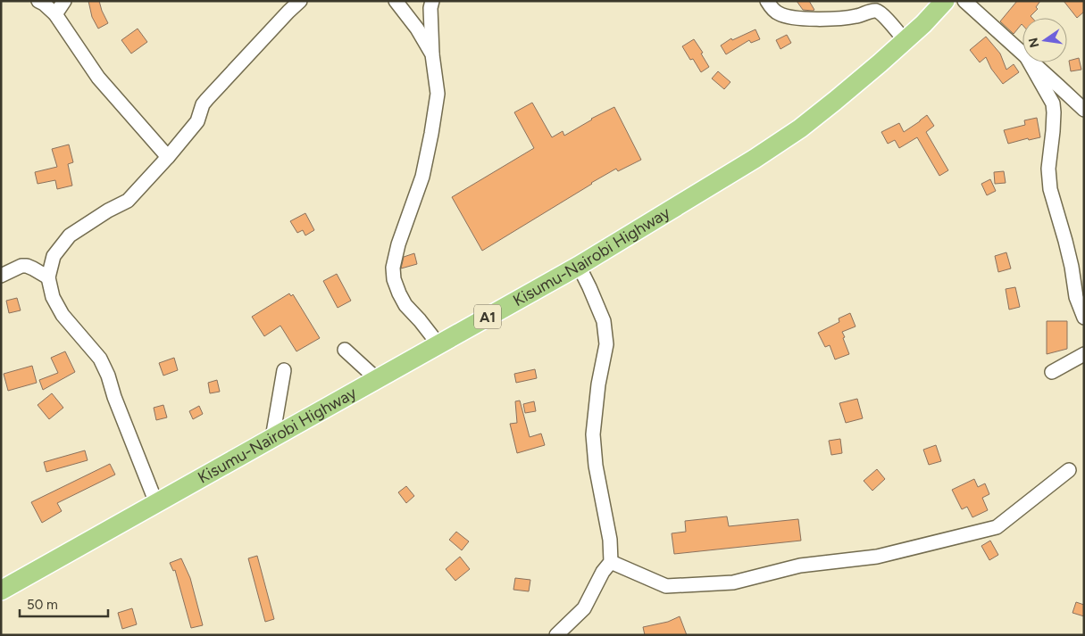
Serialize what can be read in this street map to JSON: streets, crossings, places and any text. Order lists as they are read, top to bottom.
{
  "streets": {
    "highway": ["Kisumu-Nairobi Highway", "A1"]
  },
  "scale_bar": "50 m",
  "north": "left"
}
